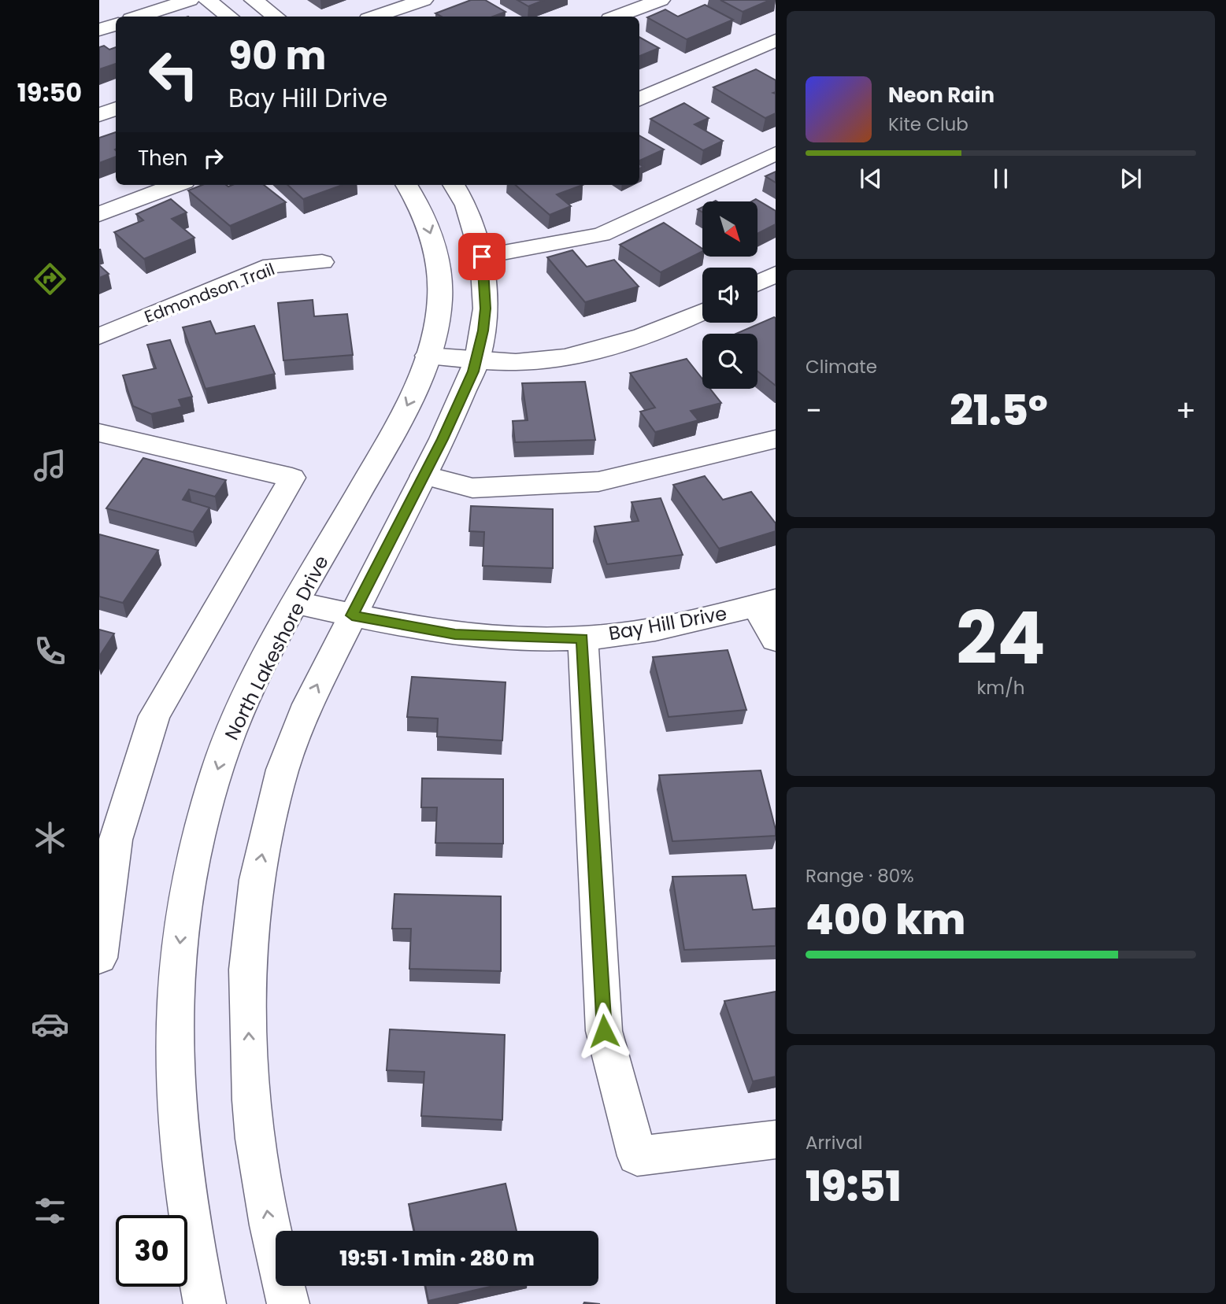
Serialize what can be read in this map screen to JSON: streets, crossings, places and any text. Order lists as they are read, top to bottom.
{
  "streets": {
    "main road": ["Edmondson Trail", "Bay Hill Drive", "North Lakeshore Drive"]
  },
  "crossings": [
    ["Bay Hill Drive", "North Lakeshore Drive"]
  ],
  "north": "bottom right",
  "page": {
    "tabs": "19:50",
    "turn": ["90 m", "Bay Hill Drive"],
    "song": ["Neon Rain", "Kite Club"],
    "then": "Then",
    "tile": [
      "Climate",
      ["24", "km/h"],
      ["Range · 80%", "400 km"],
      ["Arrival", "19:51"]
    ],
    "heat": ["−", "21.5°", "+"],
    "limit": "30",
    "trip": "19:51 · 1 min · 280 m"
  }
}
